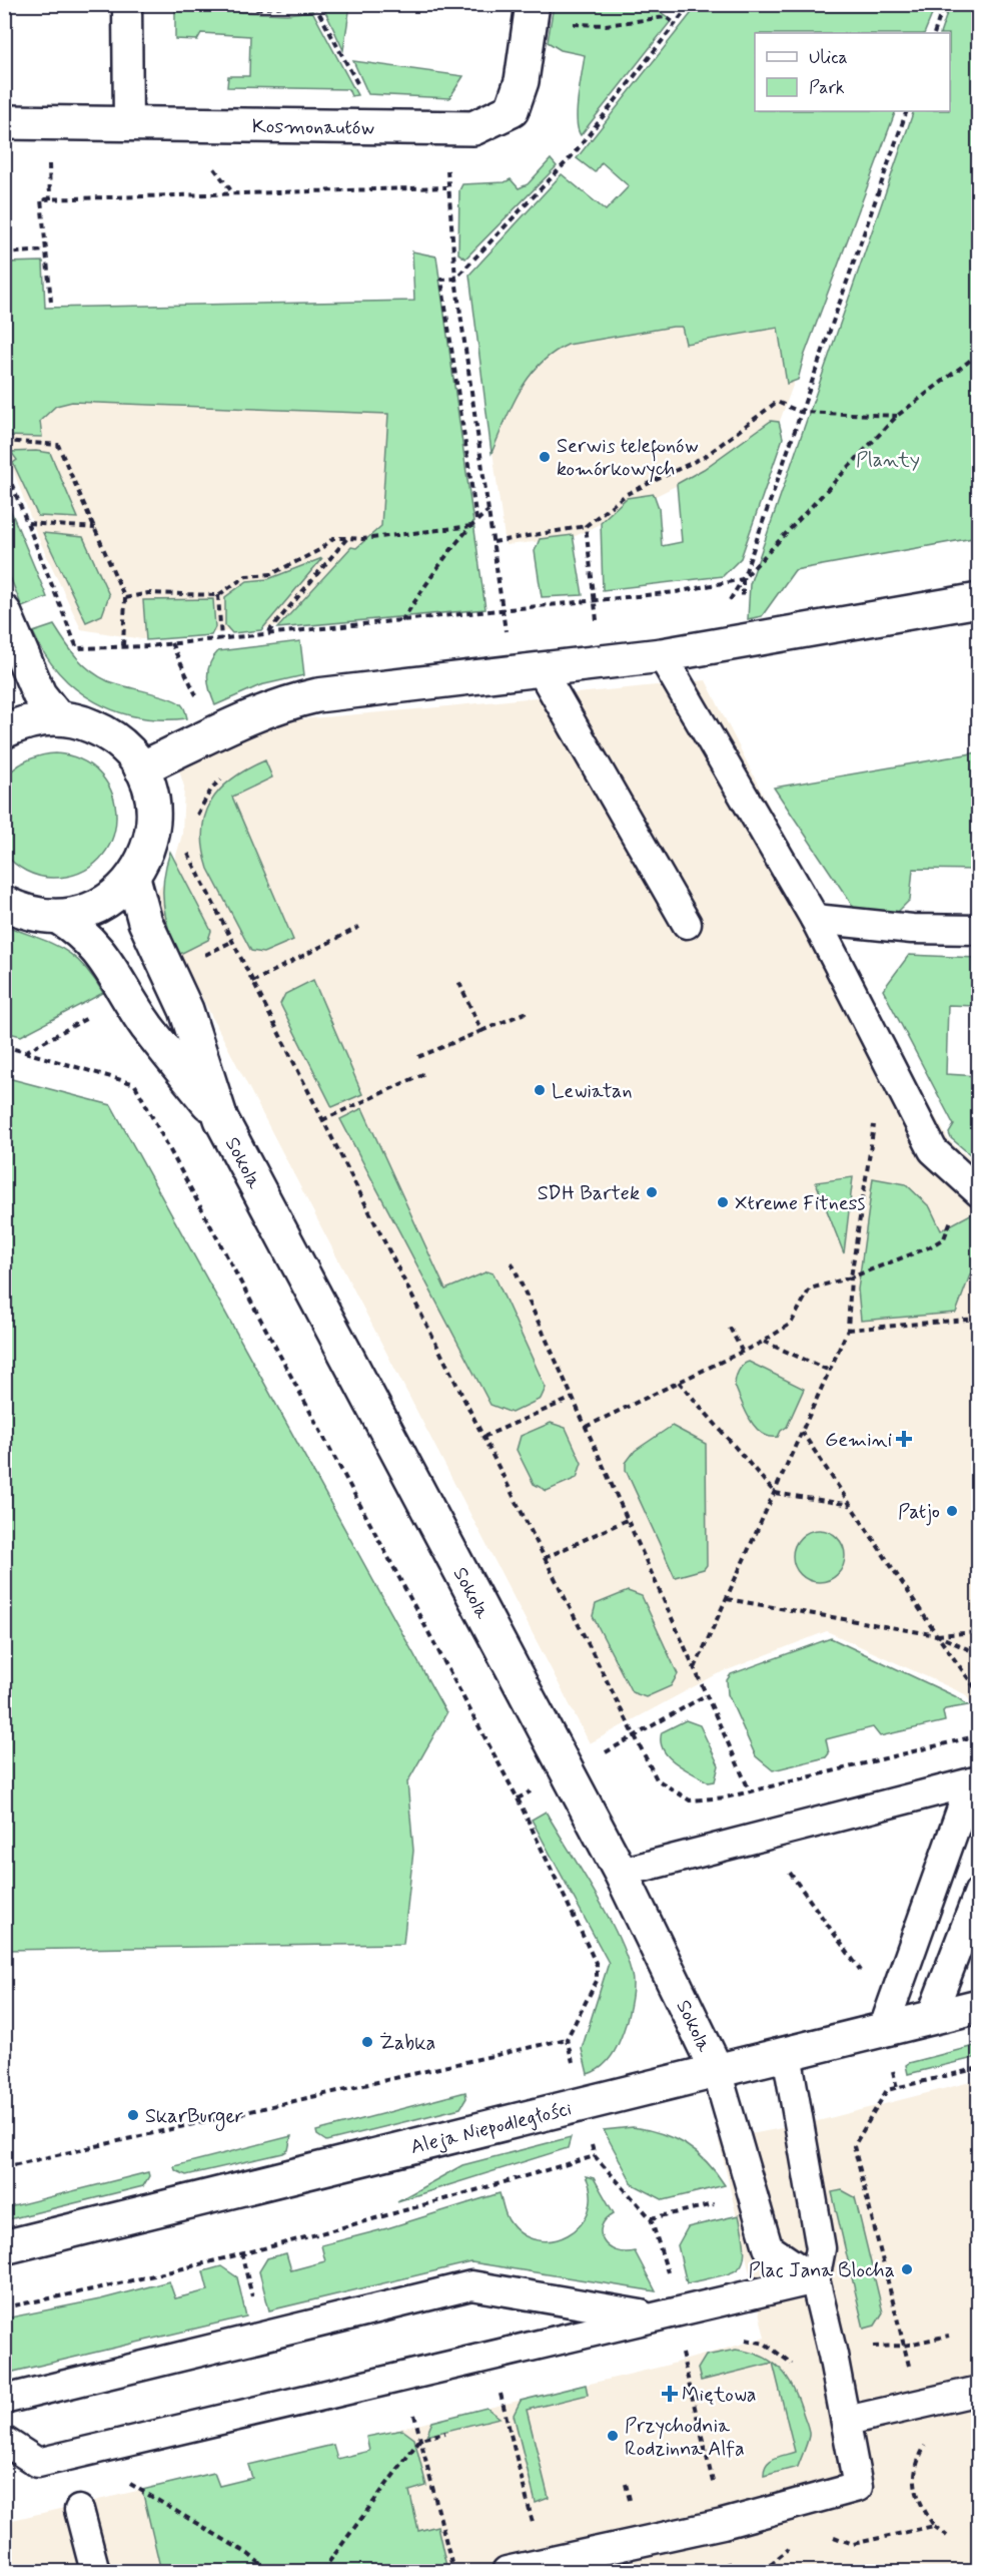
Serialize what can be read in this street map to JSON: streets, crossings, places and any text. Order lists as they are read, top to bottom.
{
  "streets": {
    "street": ["Kosmonautów", "Sokola", "Aleja Niepodległości"]
  },
  "crossings": [
    ["Sokola", "Aleja Niepodległości"]
  ],
  "parks": ["Planty"],
  "places": {
    "other": [
      "Serwis telefonów komórkowych",
      "Lewiatan",
      "SDH Bartek",
      "Xtreme Fitness",
      "Patjo",
      "Żabka",
      "SkarBurger",
      "Plac Jana Blocha",
      "Przychodnia Rodzinna Alfa"
    ],
    "health": ["Gemini", "Miętowa"]
  },
  "legend": ["Ulica", "Park"]
}
